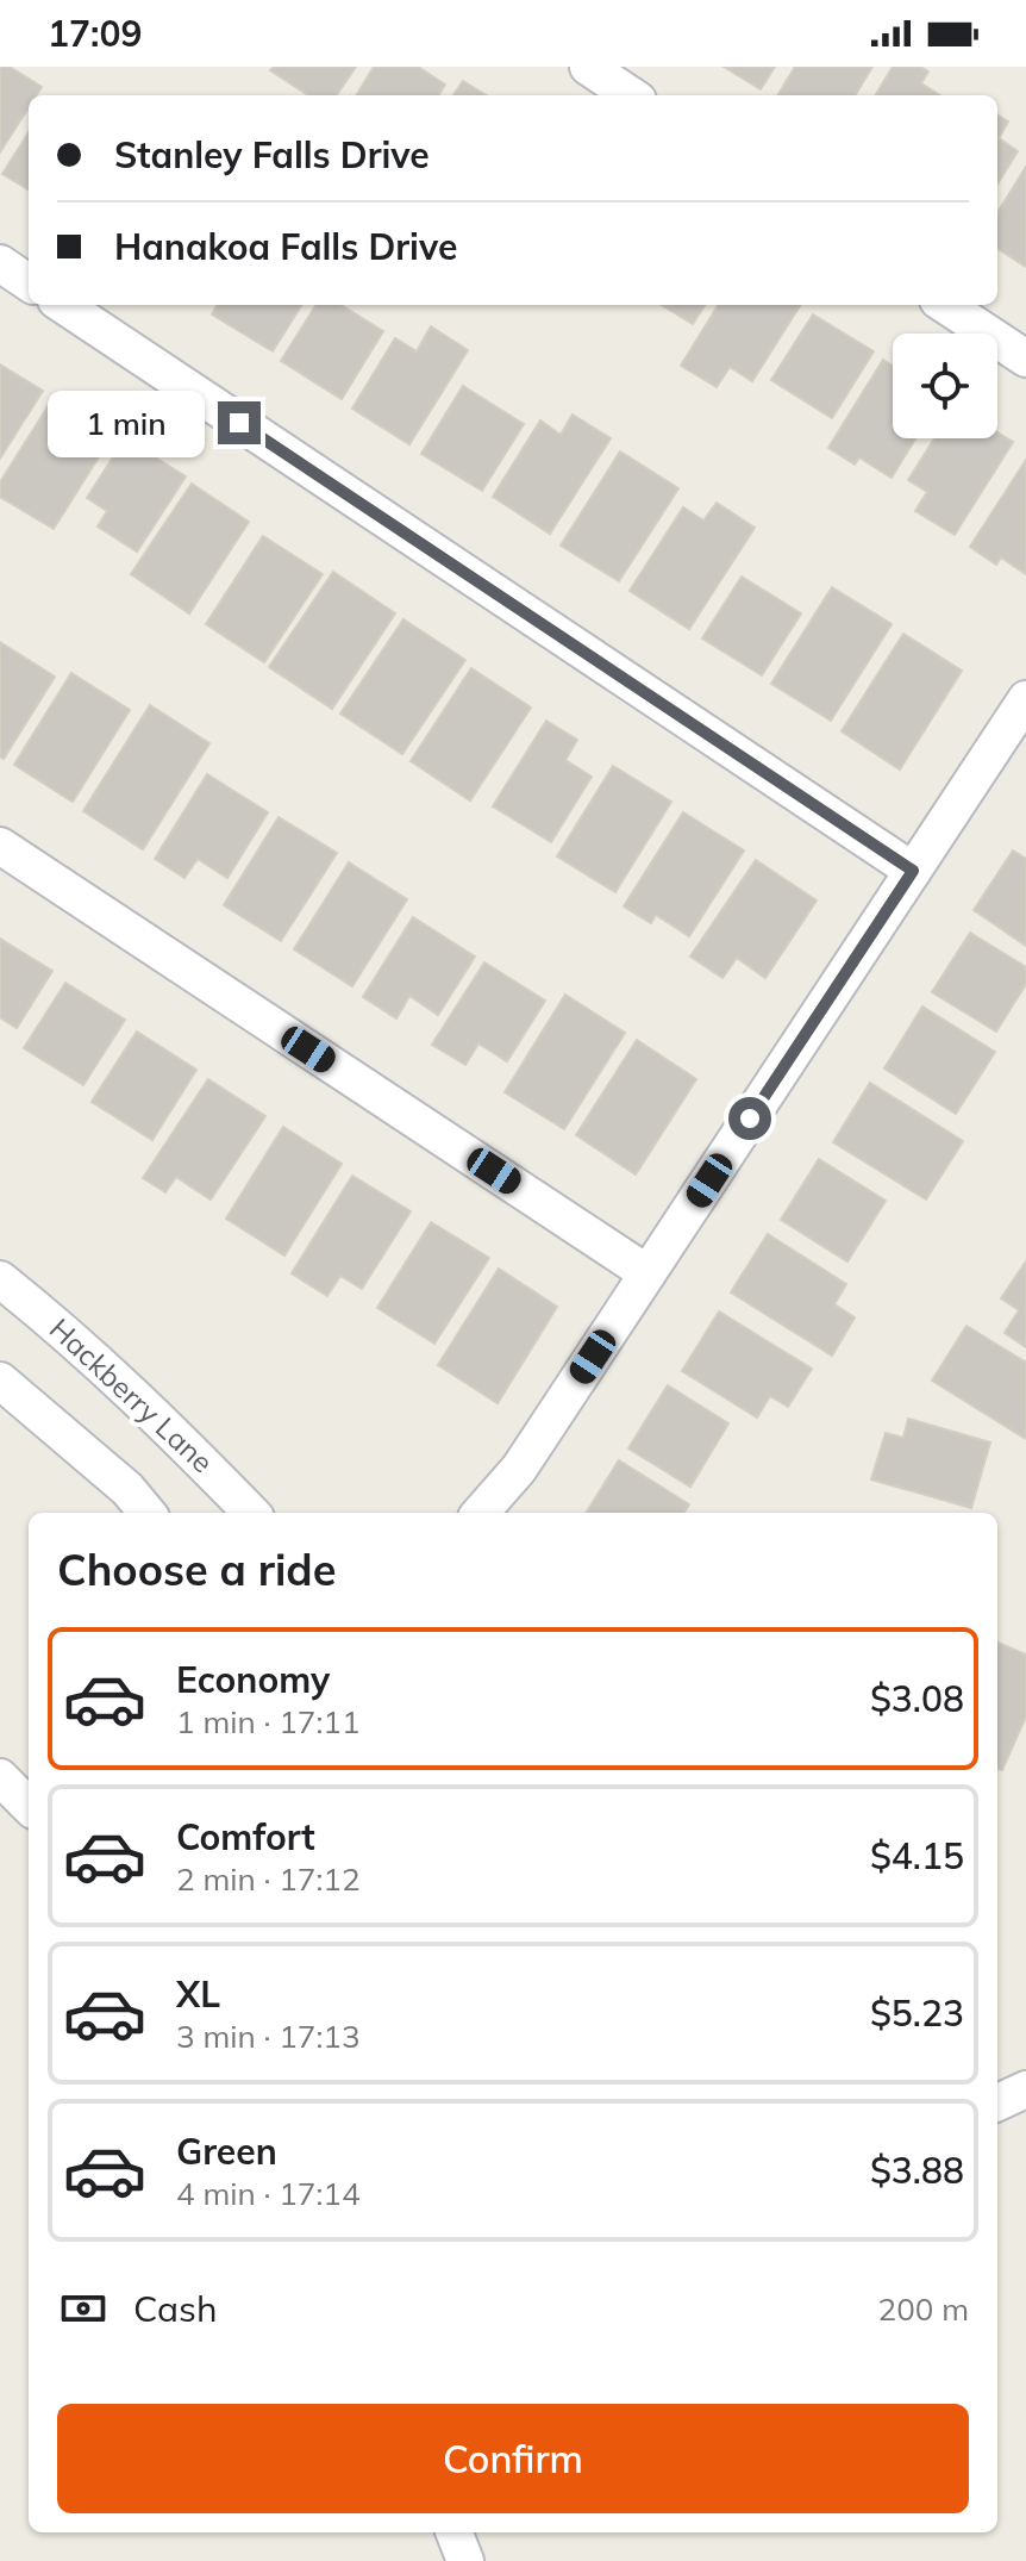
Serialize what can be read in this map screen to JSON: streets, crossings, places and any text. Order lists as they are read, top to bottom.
{
  "streets": {
    "street": ["Hackberry Lane"]
  },
  "page": {
    "status": "17:09",
    "banner": ["Stanley Falls Drive", "Hanakoa Falls Drive"],
    "bubble": "1 min",
    "heading": "Choose a ride",
    "list": [
      {
        "name": "Economy",
        "note": "1 min · 17:11",
        "value": "$3.08"
      },
      {
        "name": "Comfort",
        "note": "2 min · 17:12",
        "value": "$4.15"
      },
      {
        "name": "XL",
        "note": "3 min · 17:13",
        "value": "$5.23"
      },
      {
        "name": "Green",
        "note": "4 min · 17:14",
        "value": "$3.88"
      }
    ],
    "pay": ["Cash", "200 m"],
    "buttons": "Confirm"
  }
}
